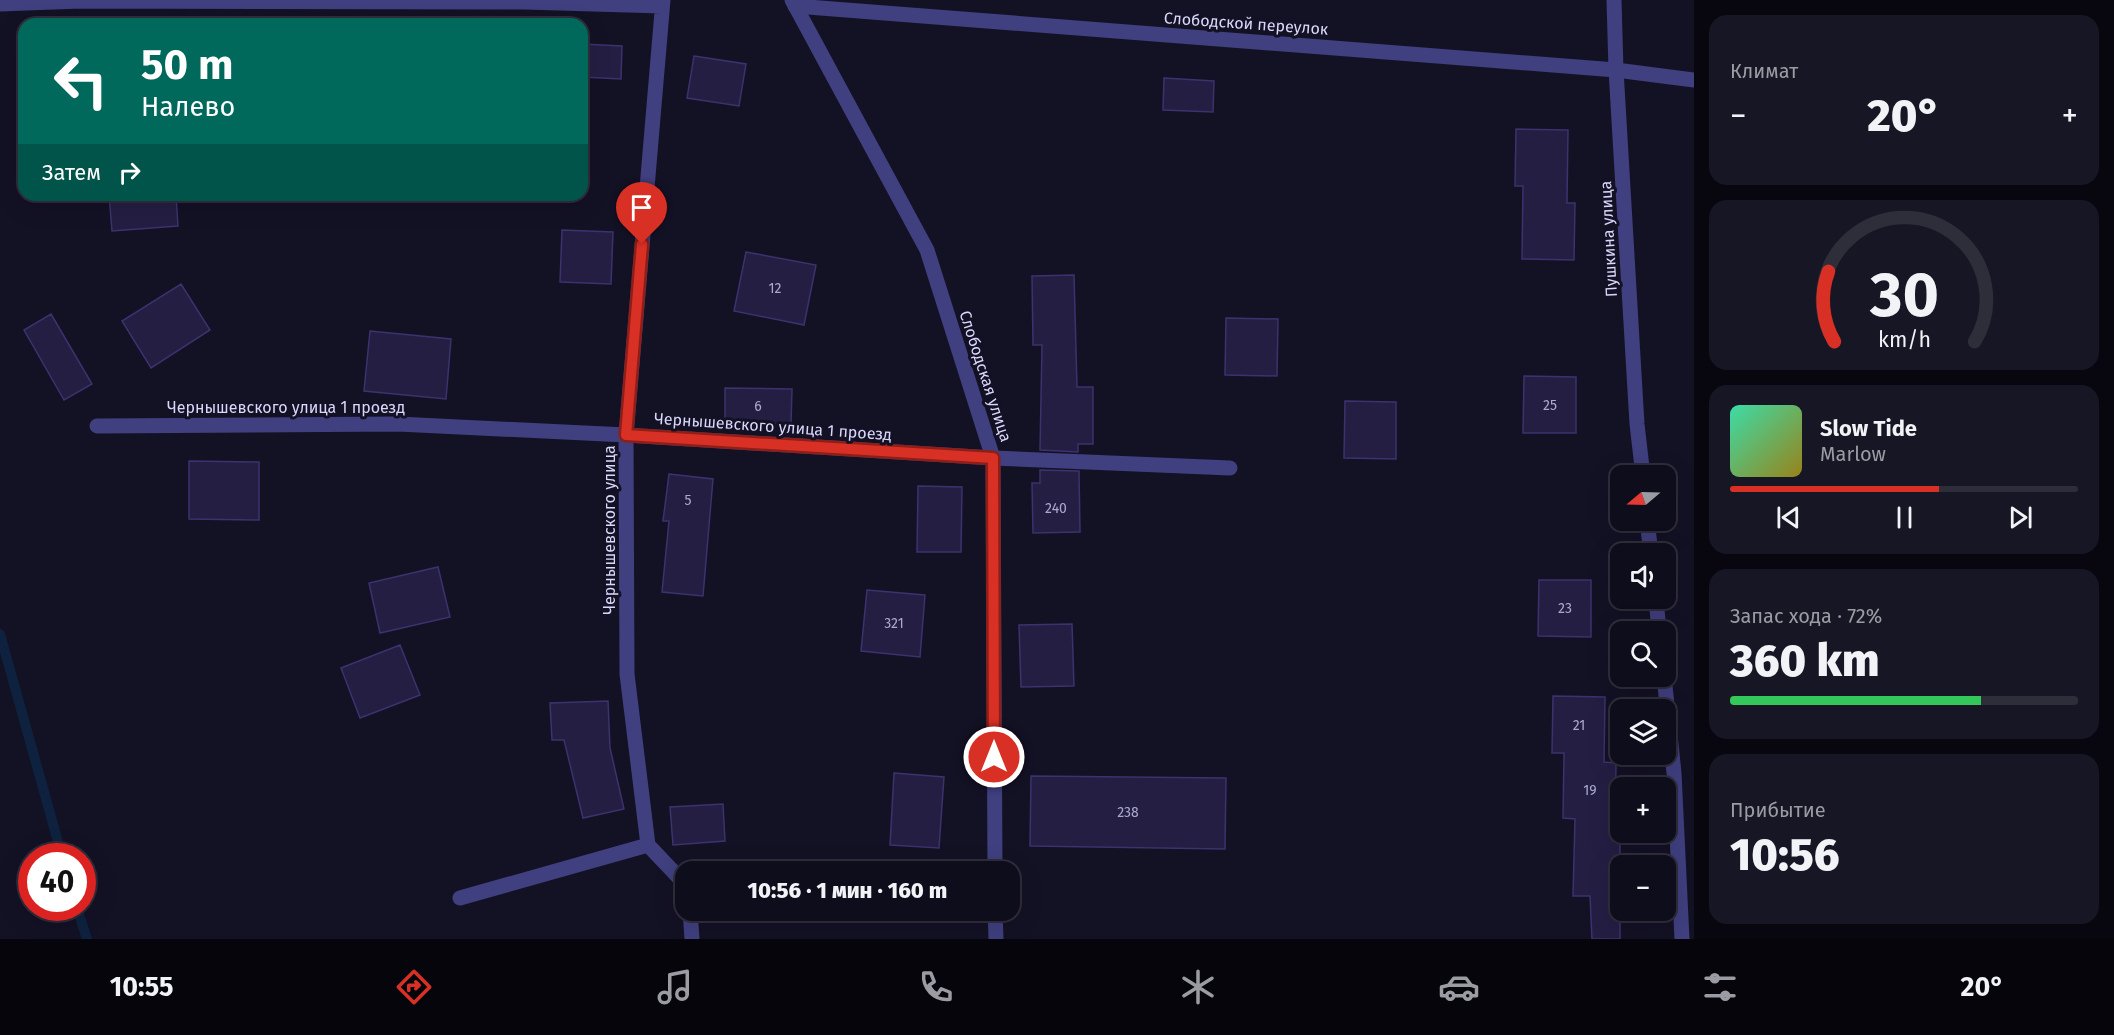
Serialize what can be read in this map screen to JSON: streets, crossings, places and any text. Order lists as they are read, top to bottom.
{
  "streets": {
    "street": [
      "Слободской переулок",
      "Пушкина улица",
      "Слободская улица",
      "Чернышевского улица 1 проезд",
      "Чернышевского улица"
    ]
  },
  "crossings": [
    ["Слободской переулок", "Пушкина улица"],
    ["Слободской переулок", "Слободская улица"],
    ["Слободская улица", "Чернышевского улица 1 проезд"],
    ["Чернышевского улица 1 проезд", "Чернышевского улица"]
  ],
  "house_numbers": [
    "12",
    "25",
    "6",
    "5",
    "240",
    "23",
    "321",
    "21",
    "19",
    "238"
  ],
  "north": "left",
  "page": {
    "tile": [
      "Климат",
      ["Запас хода · 72%", "360 km"],
      ["Прибытие", "10:56"]
    ],
    "turn": ["50 m", "Налево"],
    "heat": ["−", "20°", "+"],
    "then": "Затем",
    "song": ["Slow Tide", "Marlow"],
    "map_buttons": ["+", "−"],
    "limit": "40",
    "trip": "10:56 · 1 мин · 160 m",
    "tabs": ["10:55", "20°"],
    "gauge": ["30", "km/h"]
  }
}
